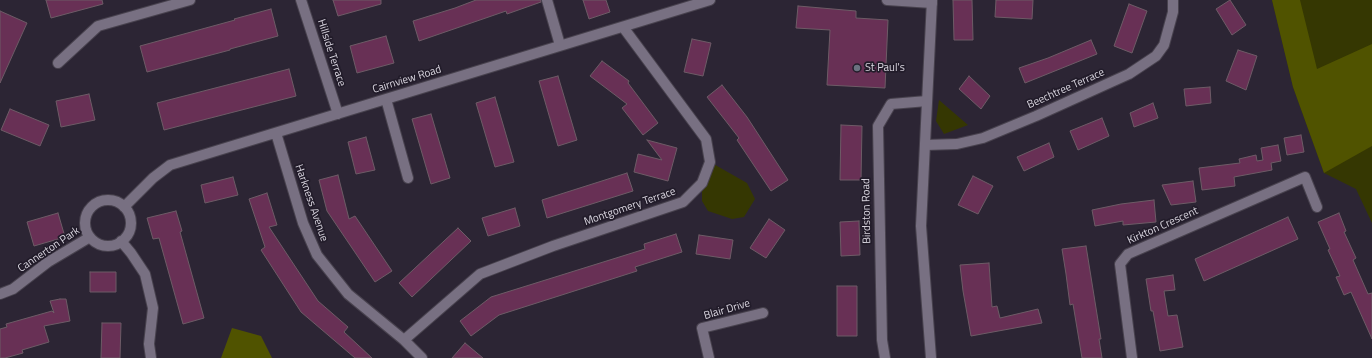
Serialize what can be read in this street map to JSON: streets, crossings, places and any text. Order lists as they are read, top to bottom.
{
  "streets": {
    "street": [
      "Hillside Terrace",
      "Cairnview Road",
      "Beechtree Terrace",
      "Harkness Avenue",
      "Montgomery Terrace",
      "Birdston Road",
      "Kirkton Crescent",
      "Cannerton Park",
      "Blair Drive"
    ]
  },
  "crossings": [
    ["Hillside Terrace", "Cairnview Road"],
    ["Cairnview Road", "Harkness Avenue"],
    ["Cairnview Road", "Montgomery Terrace"],
    ["Cairnview Road", "Cannerton Park"],
    ["Harkness Avenue", "Montgomery Terrace"]
  ],
  "places": ["St Paul's"]
}
